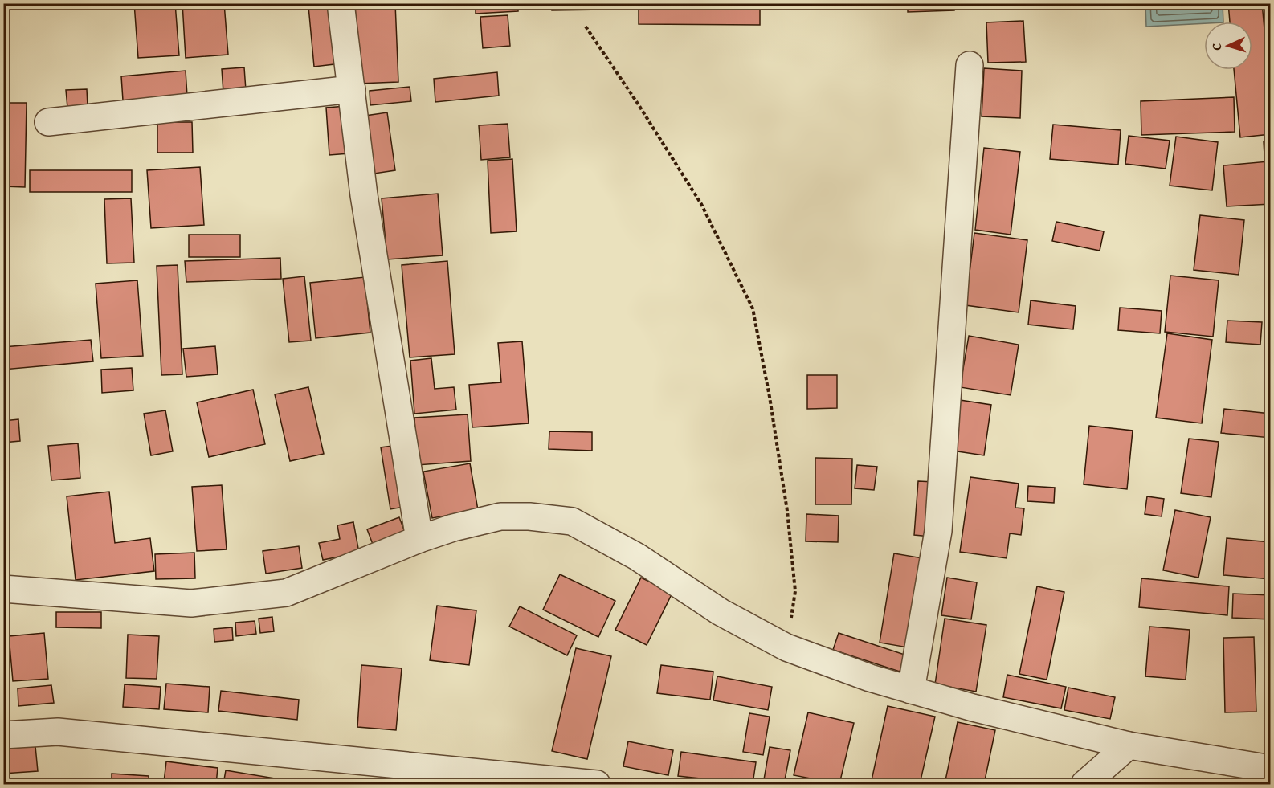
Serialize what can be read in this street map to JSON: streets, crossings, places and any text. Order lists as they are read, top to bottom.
{
  "north": "left"
}
